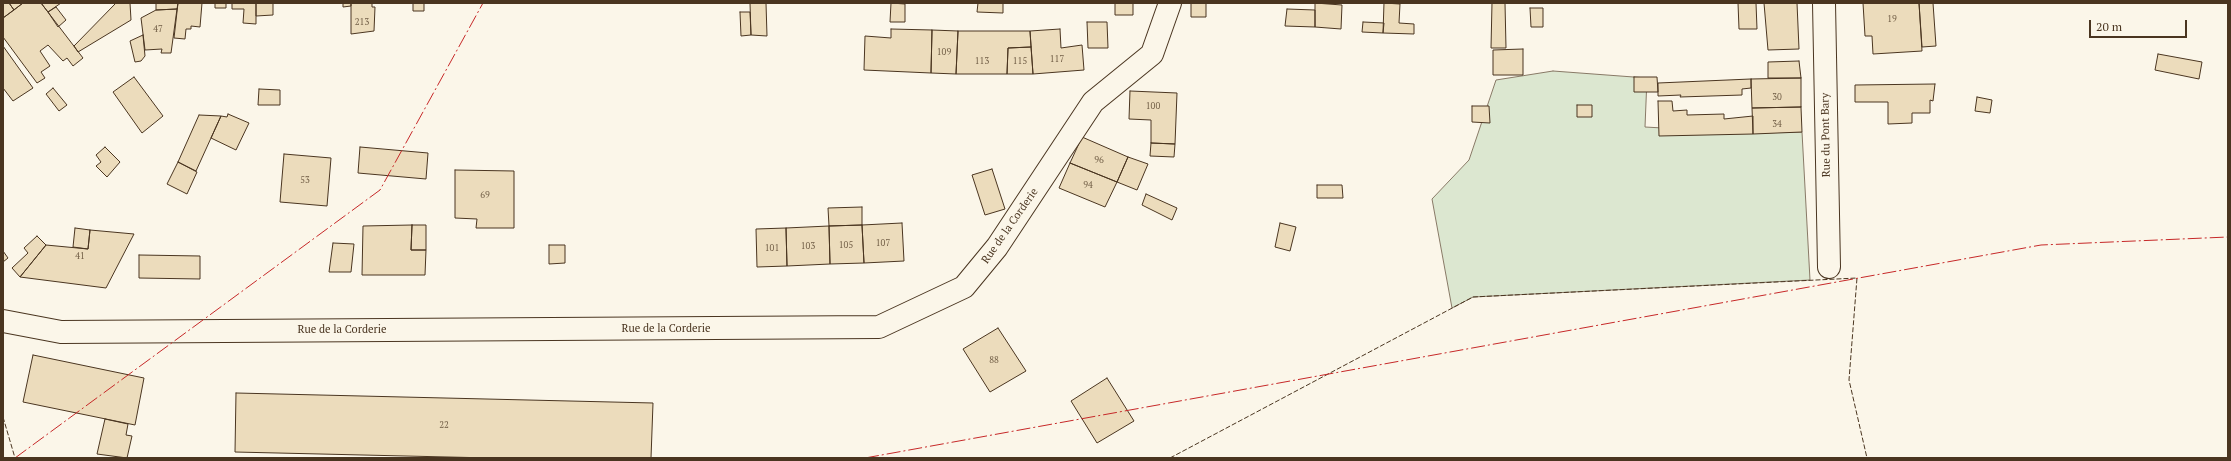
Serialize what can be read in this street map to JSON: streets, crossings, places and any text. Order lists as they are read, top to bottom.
{
  "streets": {
    "street": ["Rue du Pont Bary", "Rue de la Corderie"]
  },
  "house_numbers": [
    "19",
    "213",
    "47",
    "109",
    "117",
    "113",
    "115",
    "30",
    "100",
    "34",
    "96",
    "53",
    "94",
    "69",
    "107",
    "105",
    "103",
    "101",
    "41",
    "88",
    "22"
  ],
  "scale_bar": "20 m"
}
